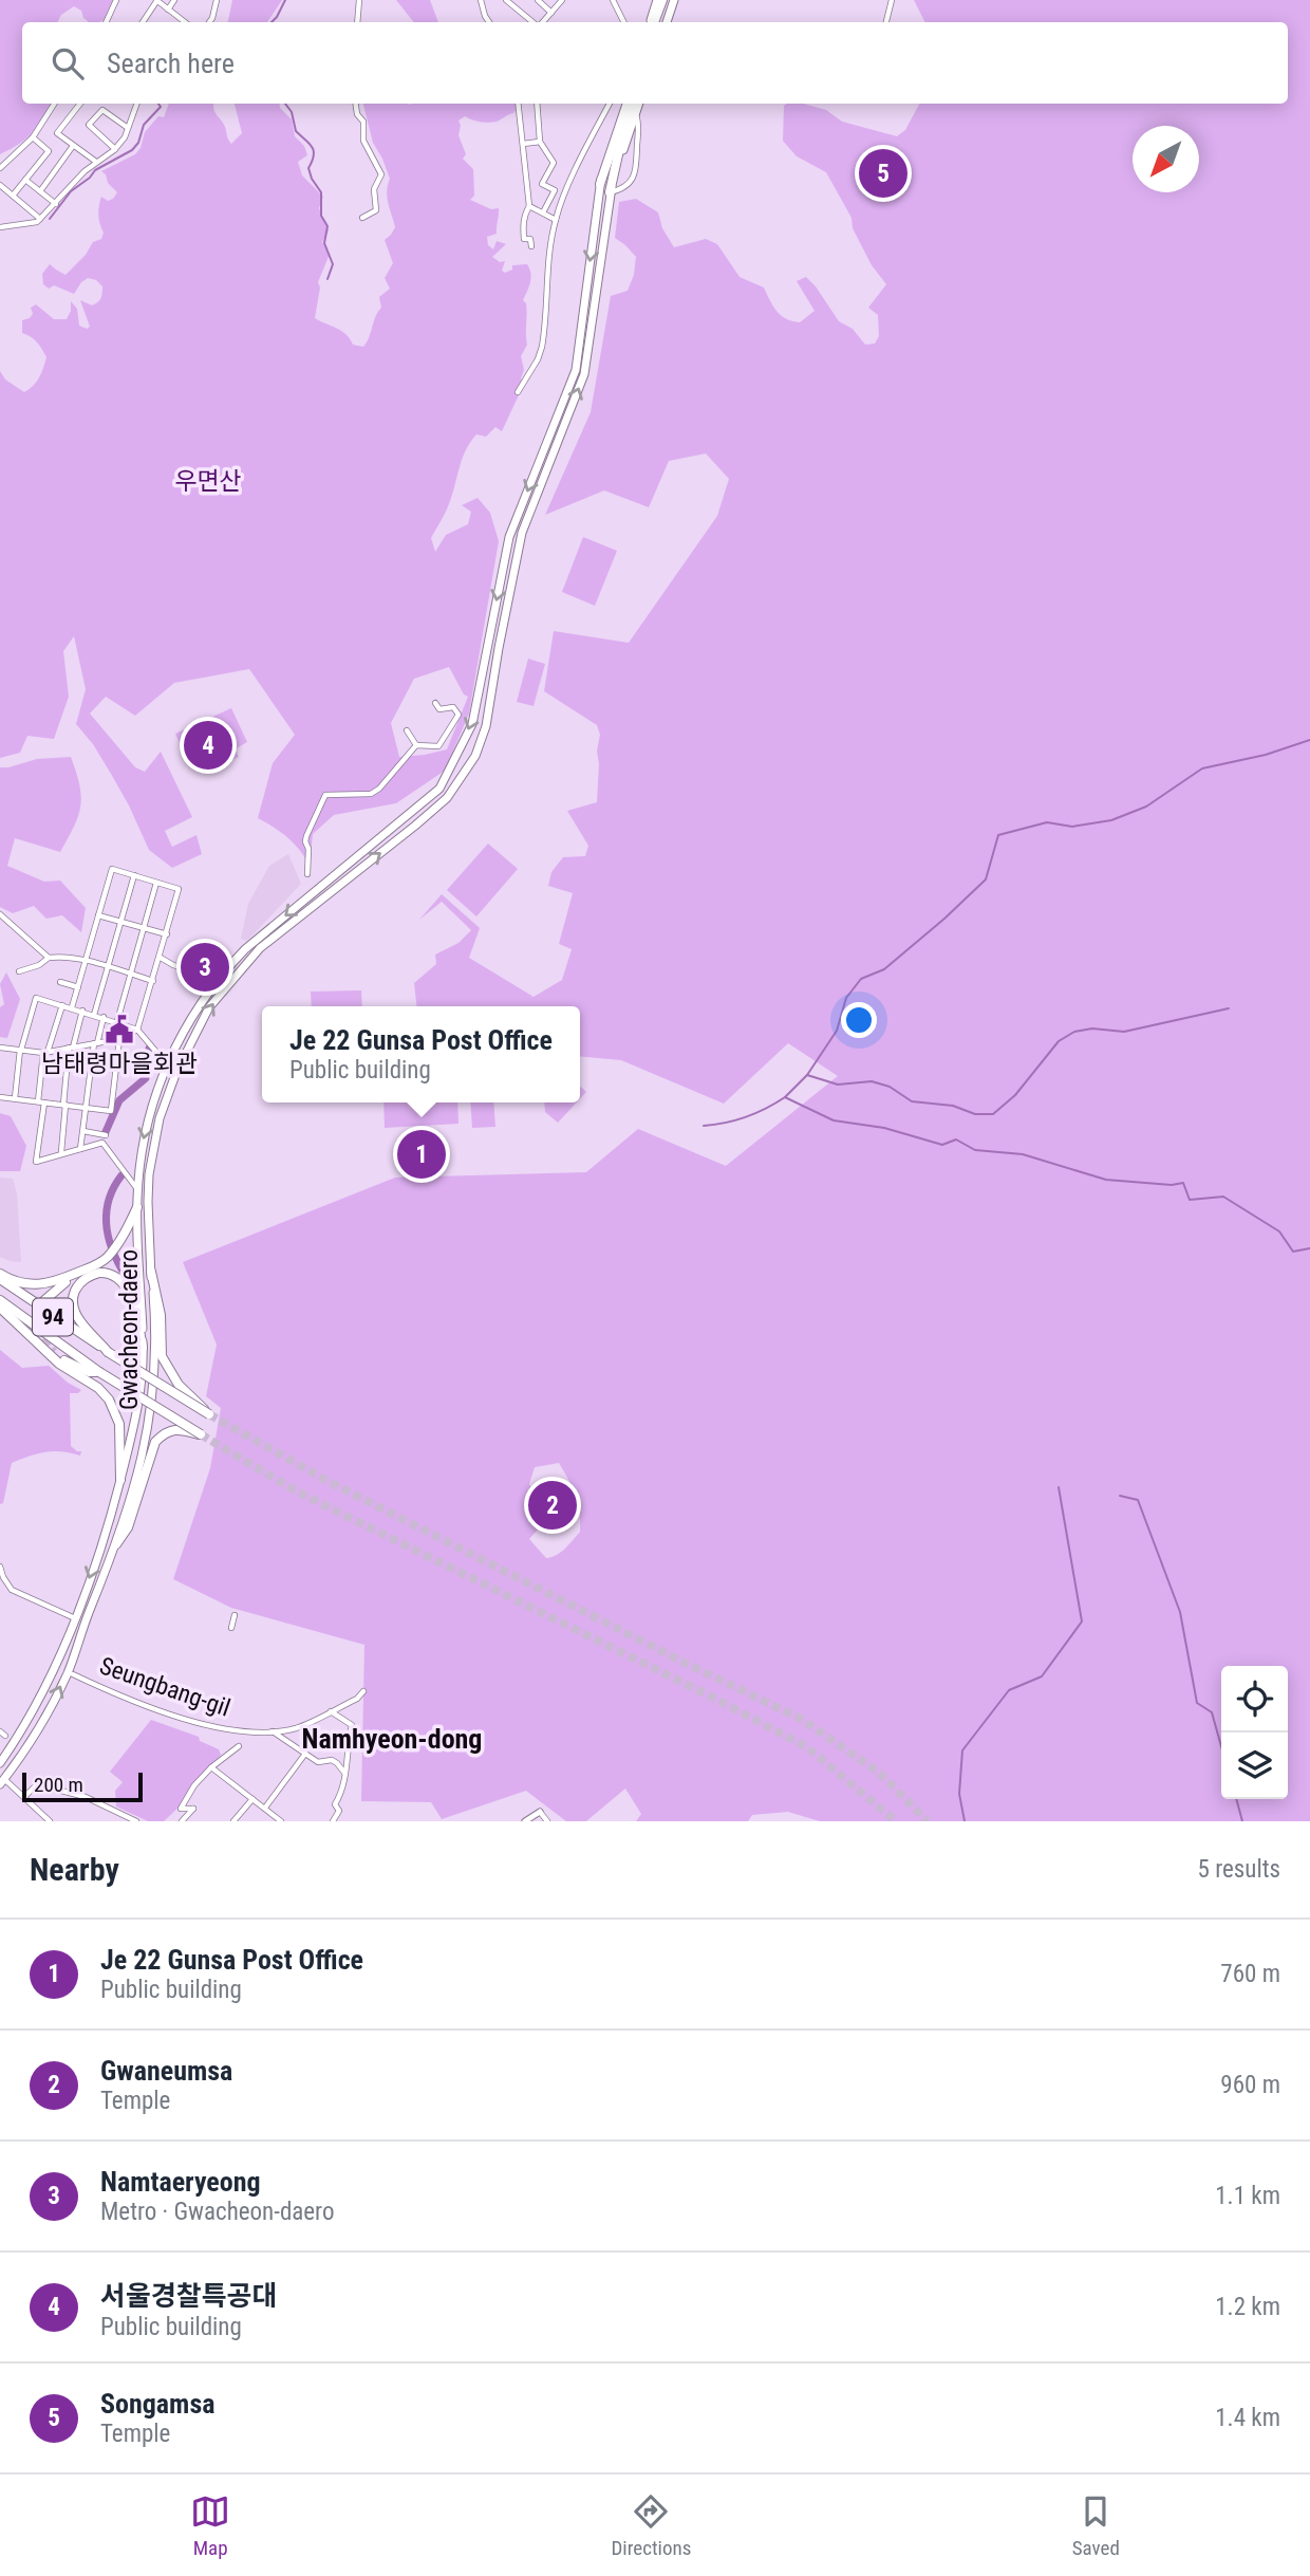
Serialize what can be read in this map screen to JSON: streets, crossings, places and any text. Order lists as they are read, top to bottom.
{
  "streets": {
    "highway": ["94"],
    "main road": ["Gwacheon-daero"],
    "street": ["Seungbang-gil"]
  },
  "crossings": [
    ["94", "Gwacheon-daero"]
  ],
  "districts": ["Namhyeon-dong"],
  "parks": ["우면산"],
  "places": {
    "public building": ["남태령마을회관"]
  },
  "scale_bar": "200 m",
  "north": "bottom left",
  "page": {
    "search": "Search here",
    "pins": [
      "5",
      "4",
      "3",
      "1",
      "2"
    ],
    "popup": ["Je 22 Gunsa Post Office", "Public building"],
    "scale": "200 m",
    "heading": ["Nearby", "5 results"],
    "list": [
      {
        "mark": "1",
        "name": "Je 22 Gunsa Post Office",
        "note": "Public building",
        "value": "760 m"
      },
      {
        "mark": "2",
        "name": "Gwaneumsa",
        "note": "Temple",
        "value": "960 m"
      },
      {
        "mark": "3",
        "name": "Namtaeryeong",
        "note": "Metro · Gwacheon-daero",
        "value": "1.1 km"
      },
      {
        "mark": "4",
        "name": "서울경찰특공대",
        "note": "Public building",
        "value": "1.2 km"
      },
      {
        "mark": "5",
        "name": "Songamsa",
        "note": "Temple",
        "value": "1.4 km"
      }
    ],
    "nav": ["Map", "Directions", "Saved"]
  }
}
